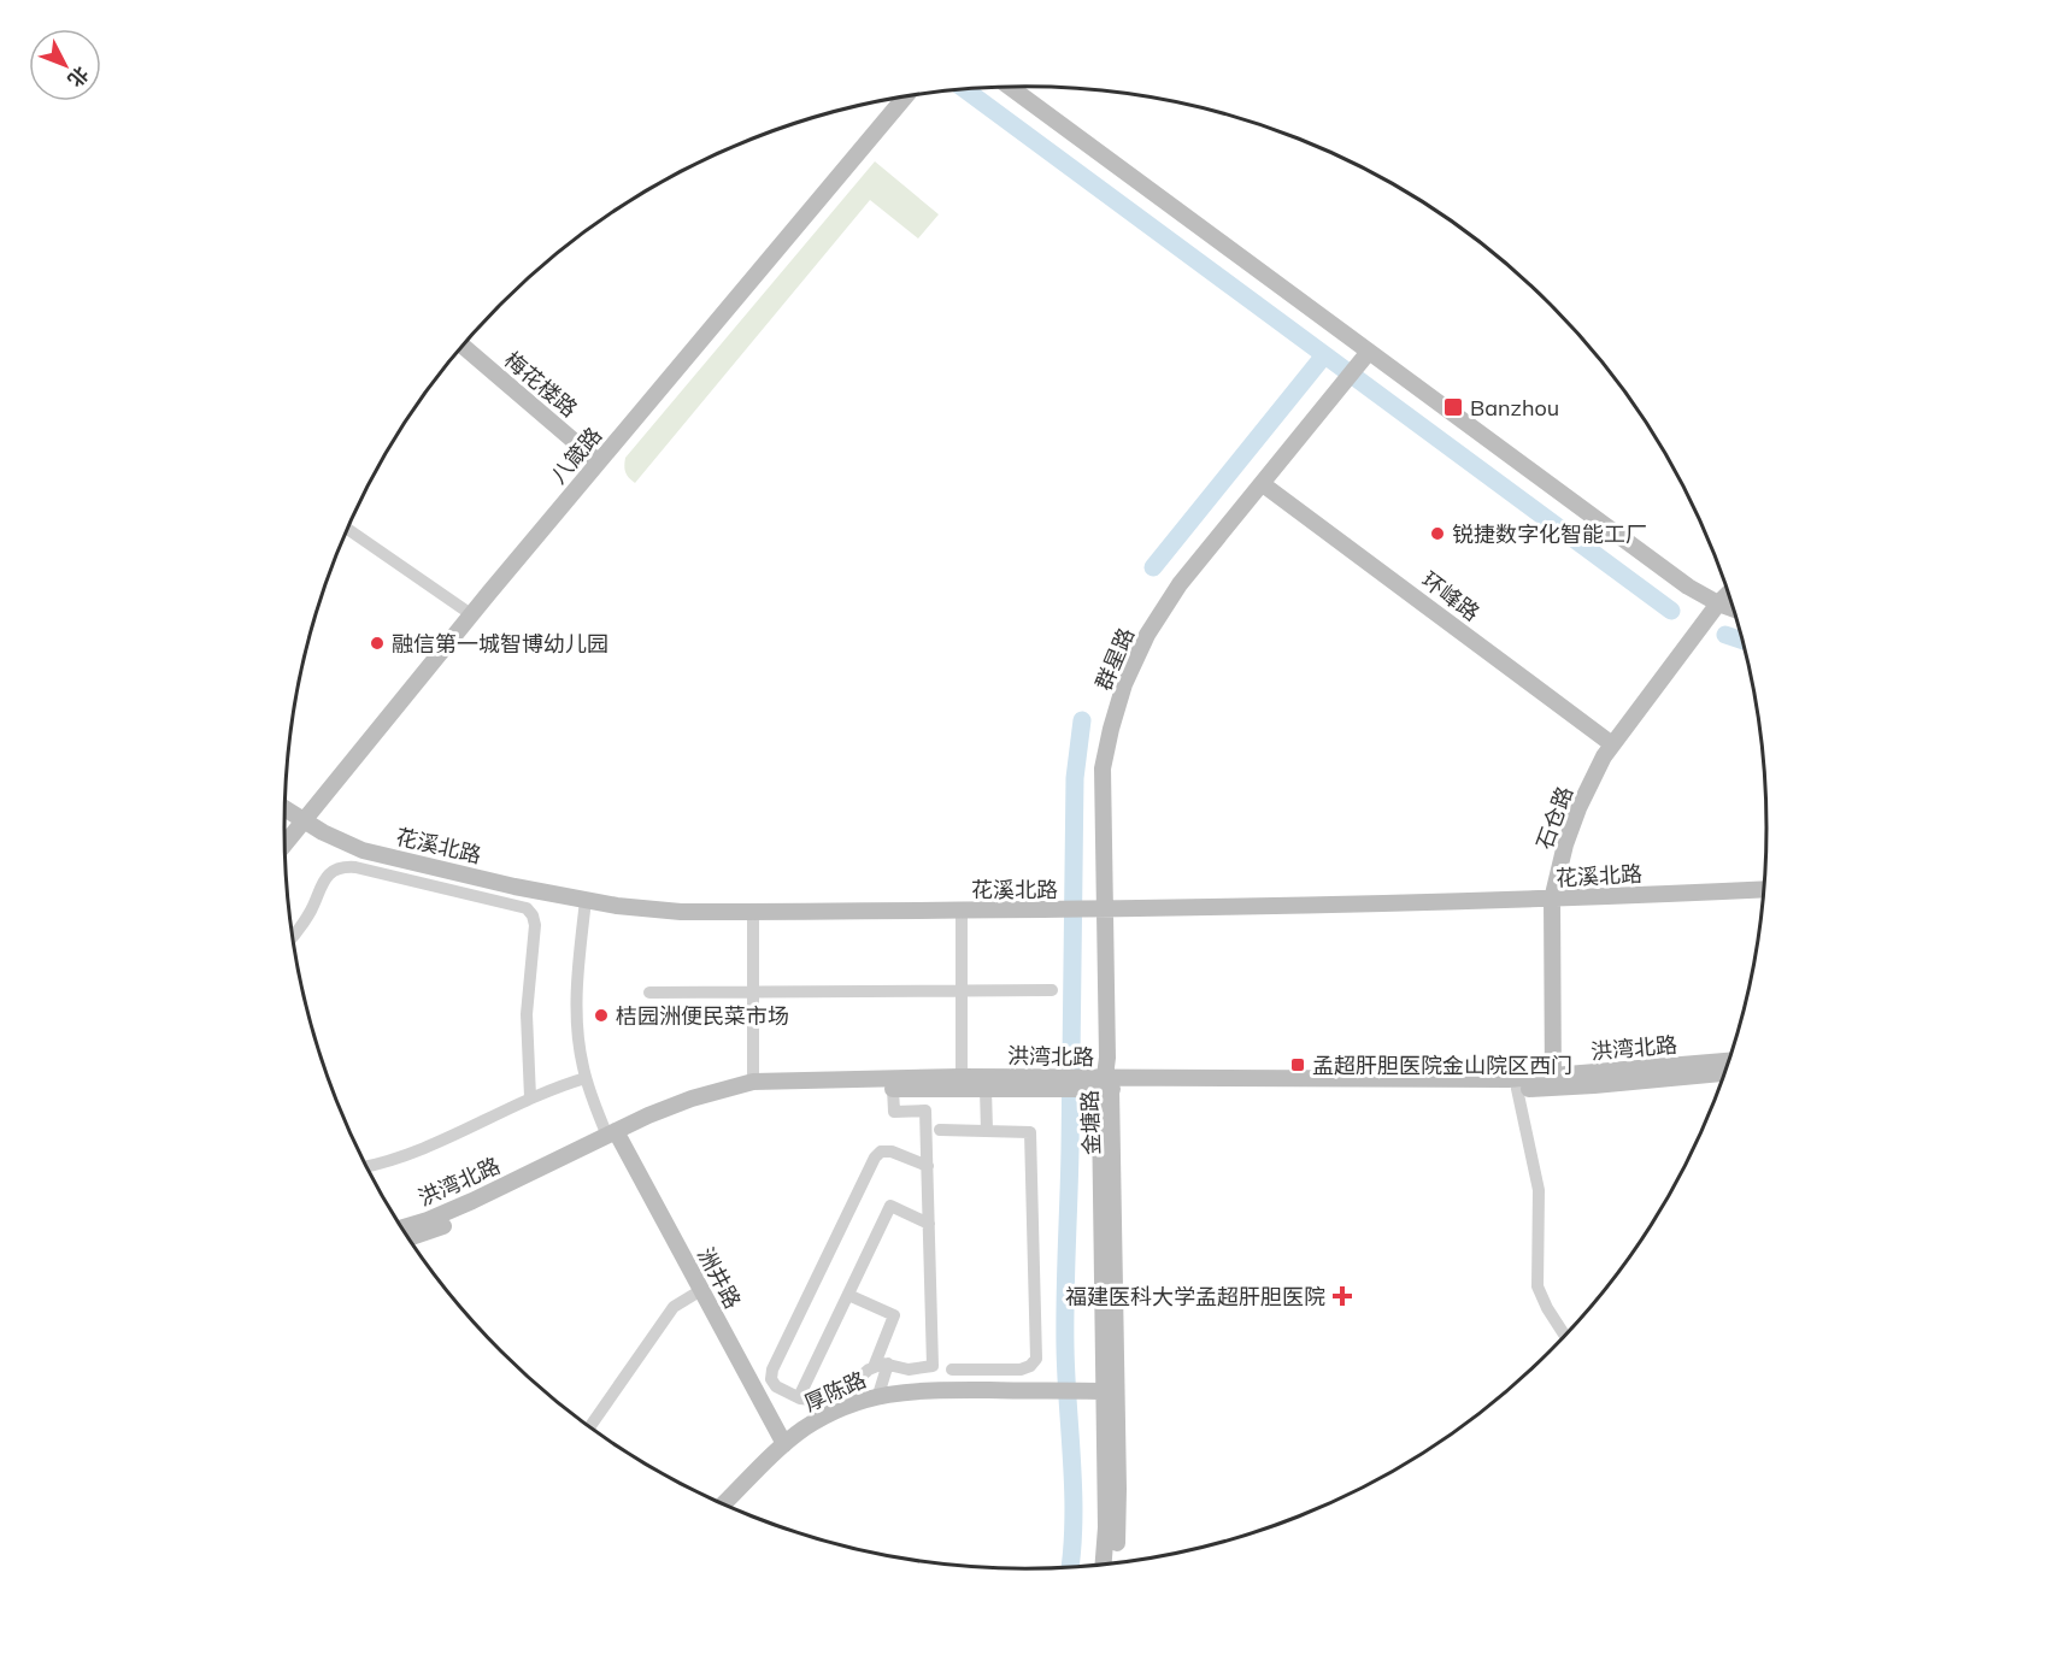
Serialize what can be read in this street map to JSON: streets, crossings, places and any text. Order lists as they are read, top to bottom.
{
  "streets": {
    "street": [
      "梅花楼路",
      "八箴路",
      "环峰路",
      "群星路",
      "石仓路",
      "花溪北路",
      "洪湾北路",
      "金塘路",
      "洲井路",
      "厚陈路"
    ]
  },
  "crossings": [
    ["梅花楼路", "八箴路"],
    ["八箴路", "花溪北路"],
    ["环峰路", "群星路"],
    ["环峰路", "石仓路"],
    ["群星路", "花溪北路"],
    ["群星路", "金塘路"],
    ["石仓路", "花溪北路"],
    ["石仓路", "洪湾北路"],
    ["洪湾北路", "金塘路"],
    ["洪湾北路", "洲井路"],
    ["金塘路", "厚陈路"],
    ["洲井路", "厚陈路"]
  ],
  "places": {
    "transit": ["Banzhou", "孟超肝胆医院金山院区西门"],
    "other": ["锐捷数字化智能工厂", "融信第一城智博幼儿园", "桔园洲便民菜市场"],
    "health": ["福建医科大学孟超肝胆医院"]
  },
  "north": "bottom right"
}
